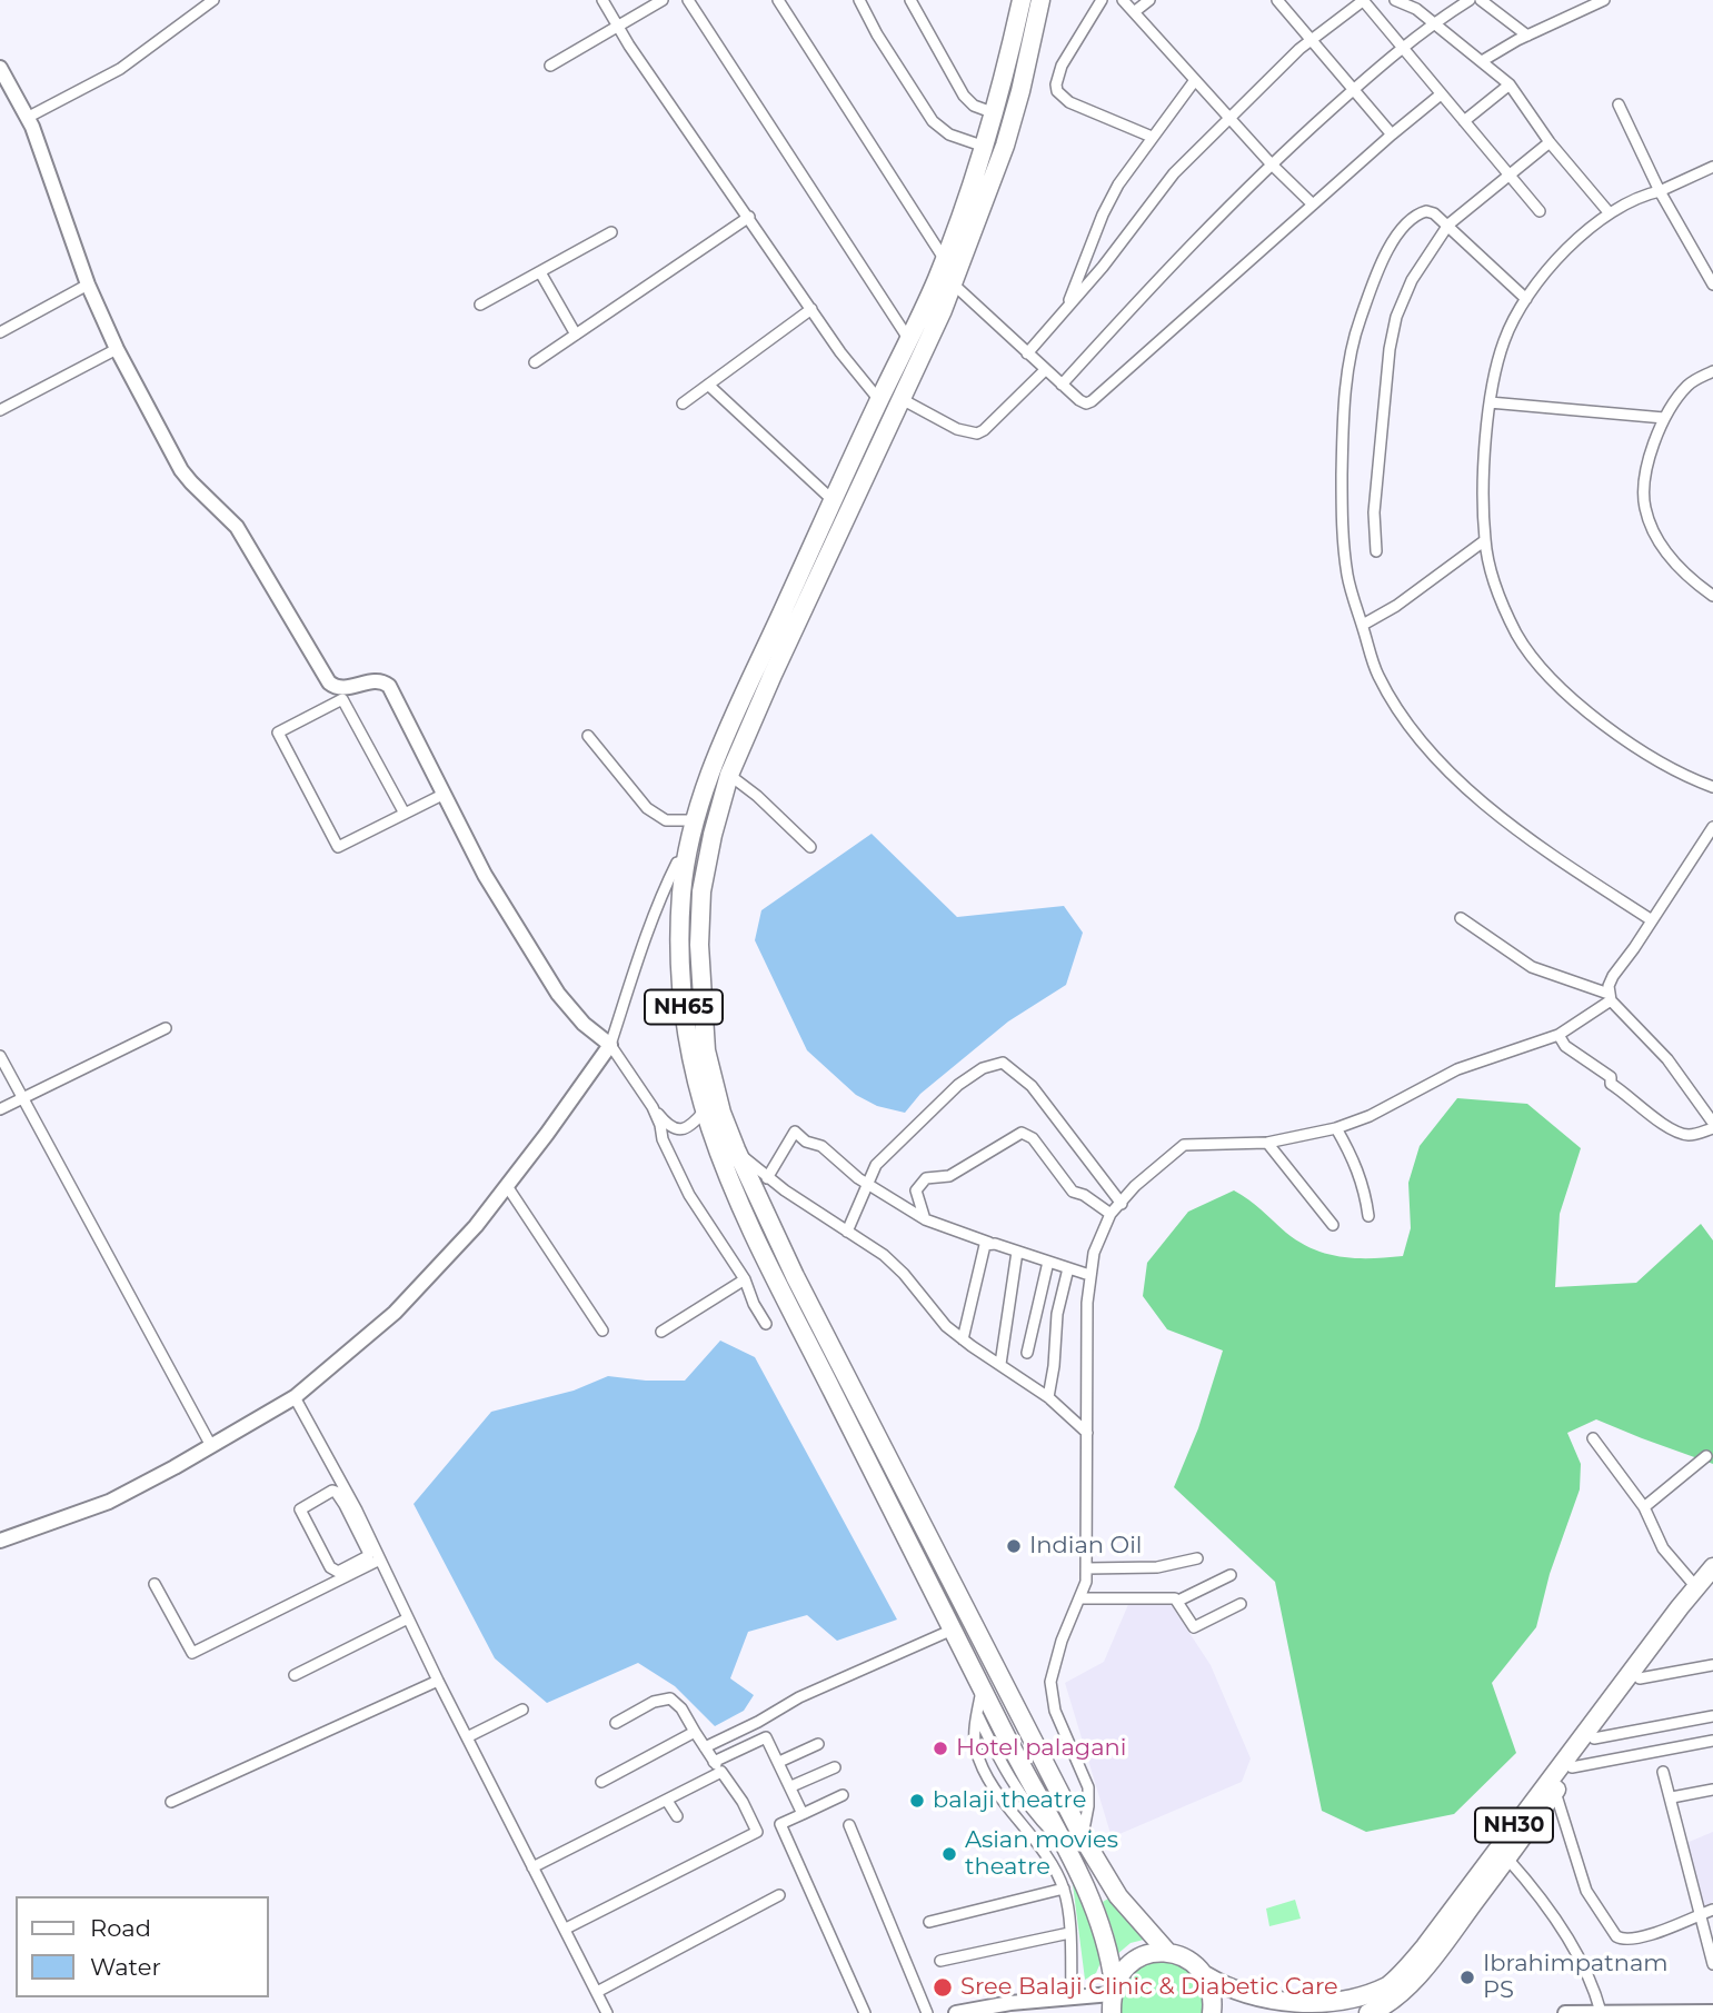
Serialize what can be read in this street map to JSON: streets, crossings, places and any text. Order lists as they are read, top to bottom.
{
  "streets": {
    "highway": ["NH65", "NH30"]
  },
  "crossings": [
    ["NH65", "NH30"]
  ],
  "places": [
    "Indian Oil",
    "Hotel palagani",
    "balaji theatre",
    "Asian movies theatre",
    "Ibrahimpatnam PS",
    "Sree Balaji Clinic & Diabetic Care"
  ],
  "legend": ["Road", "Water"]
}
